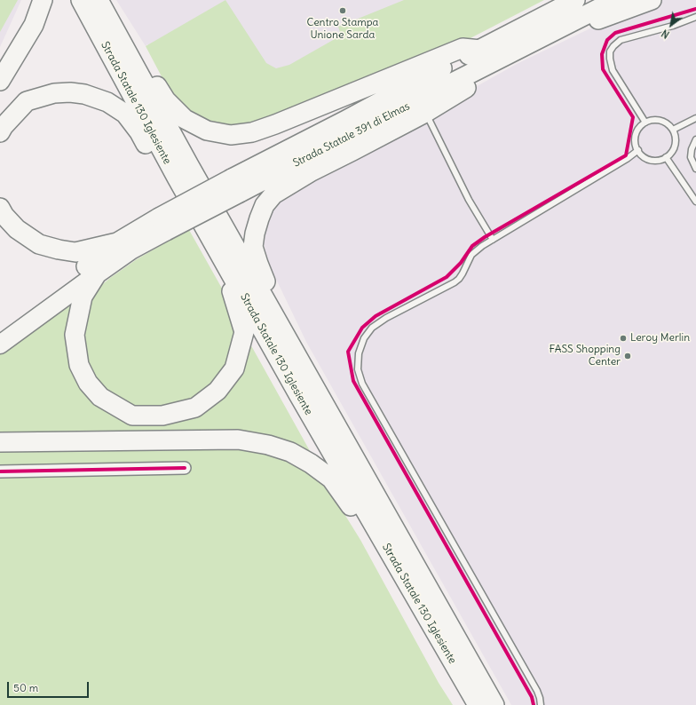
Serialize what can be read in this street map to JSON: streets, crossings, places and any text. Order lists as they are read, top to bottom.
{
  "streets": {
    "highway": ["Strada Statale 130 Iglesiente", "Strada Statale 391 di Elmas"]
  },
  "places": ["Centro Stampa Unione Sarda", "Leroy Merlin", "FASS Shopping Center"],
  "scale_bar": "50 m",
  "north": "bottom left"
}
